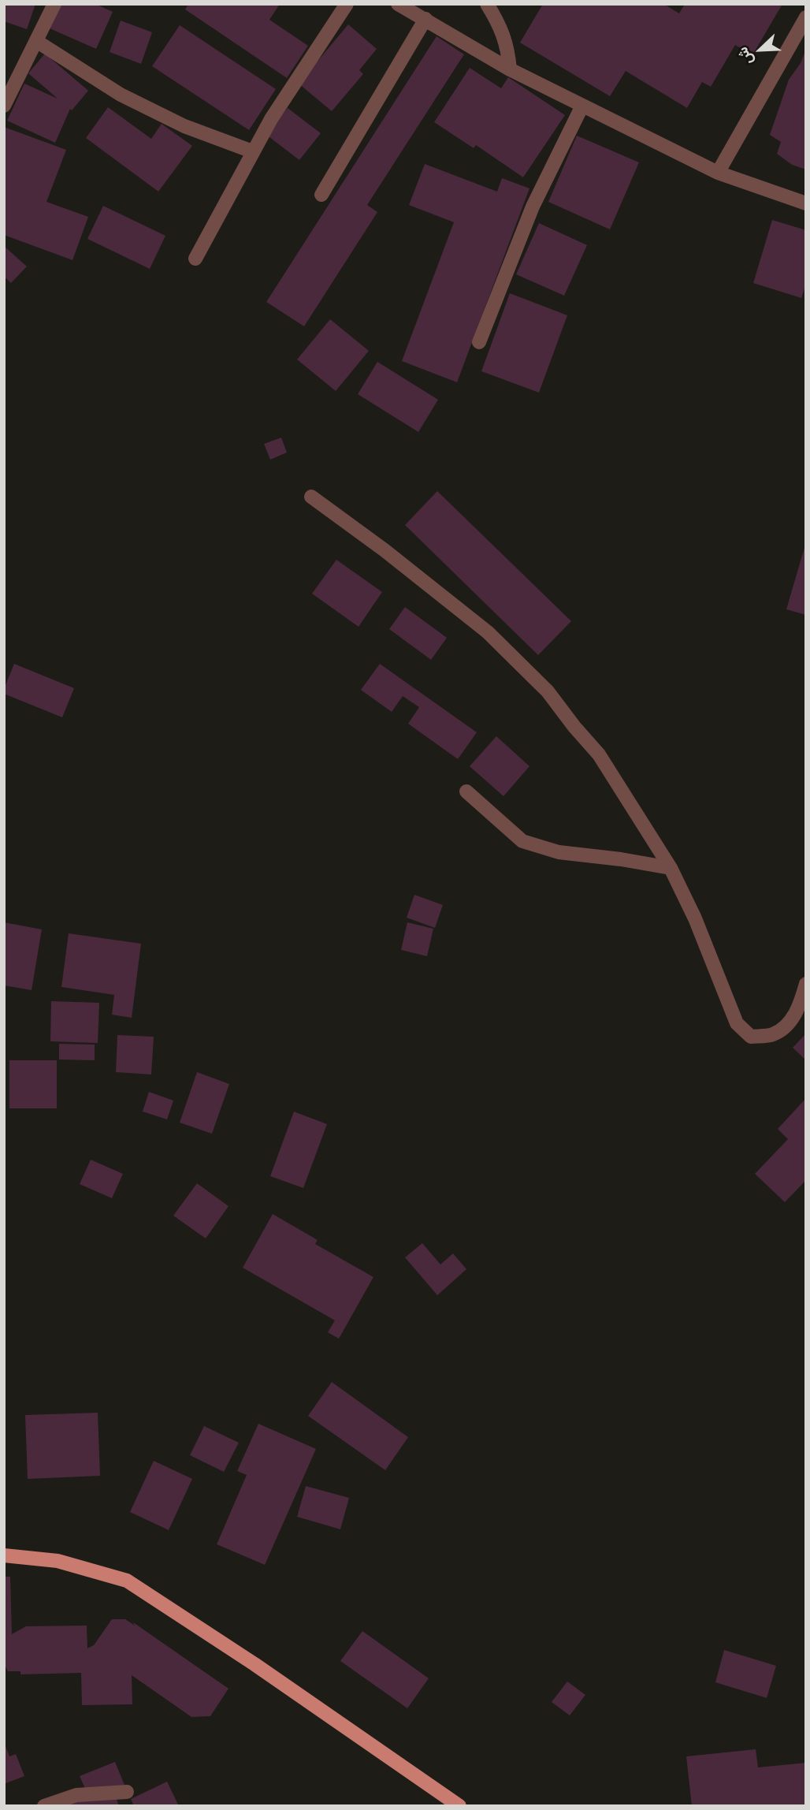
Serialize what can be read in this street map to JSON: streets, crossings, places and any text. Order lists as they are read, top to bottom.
{
  "north": "bottom left"
}
